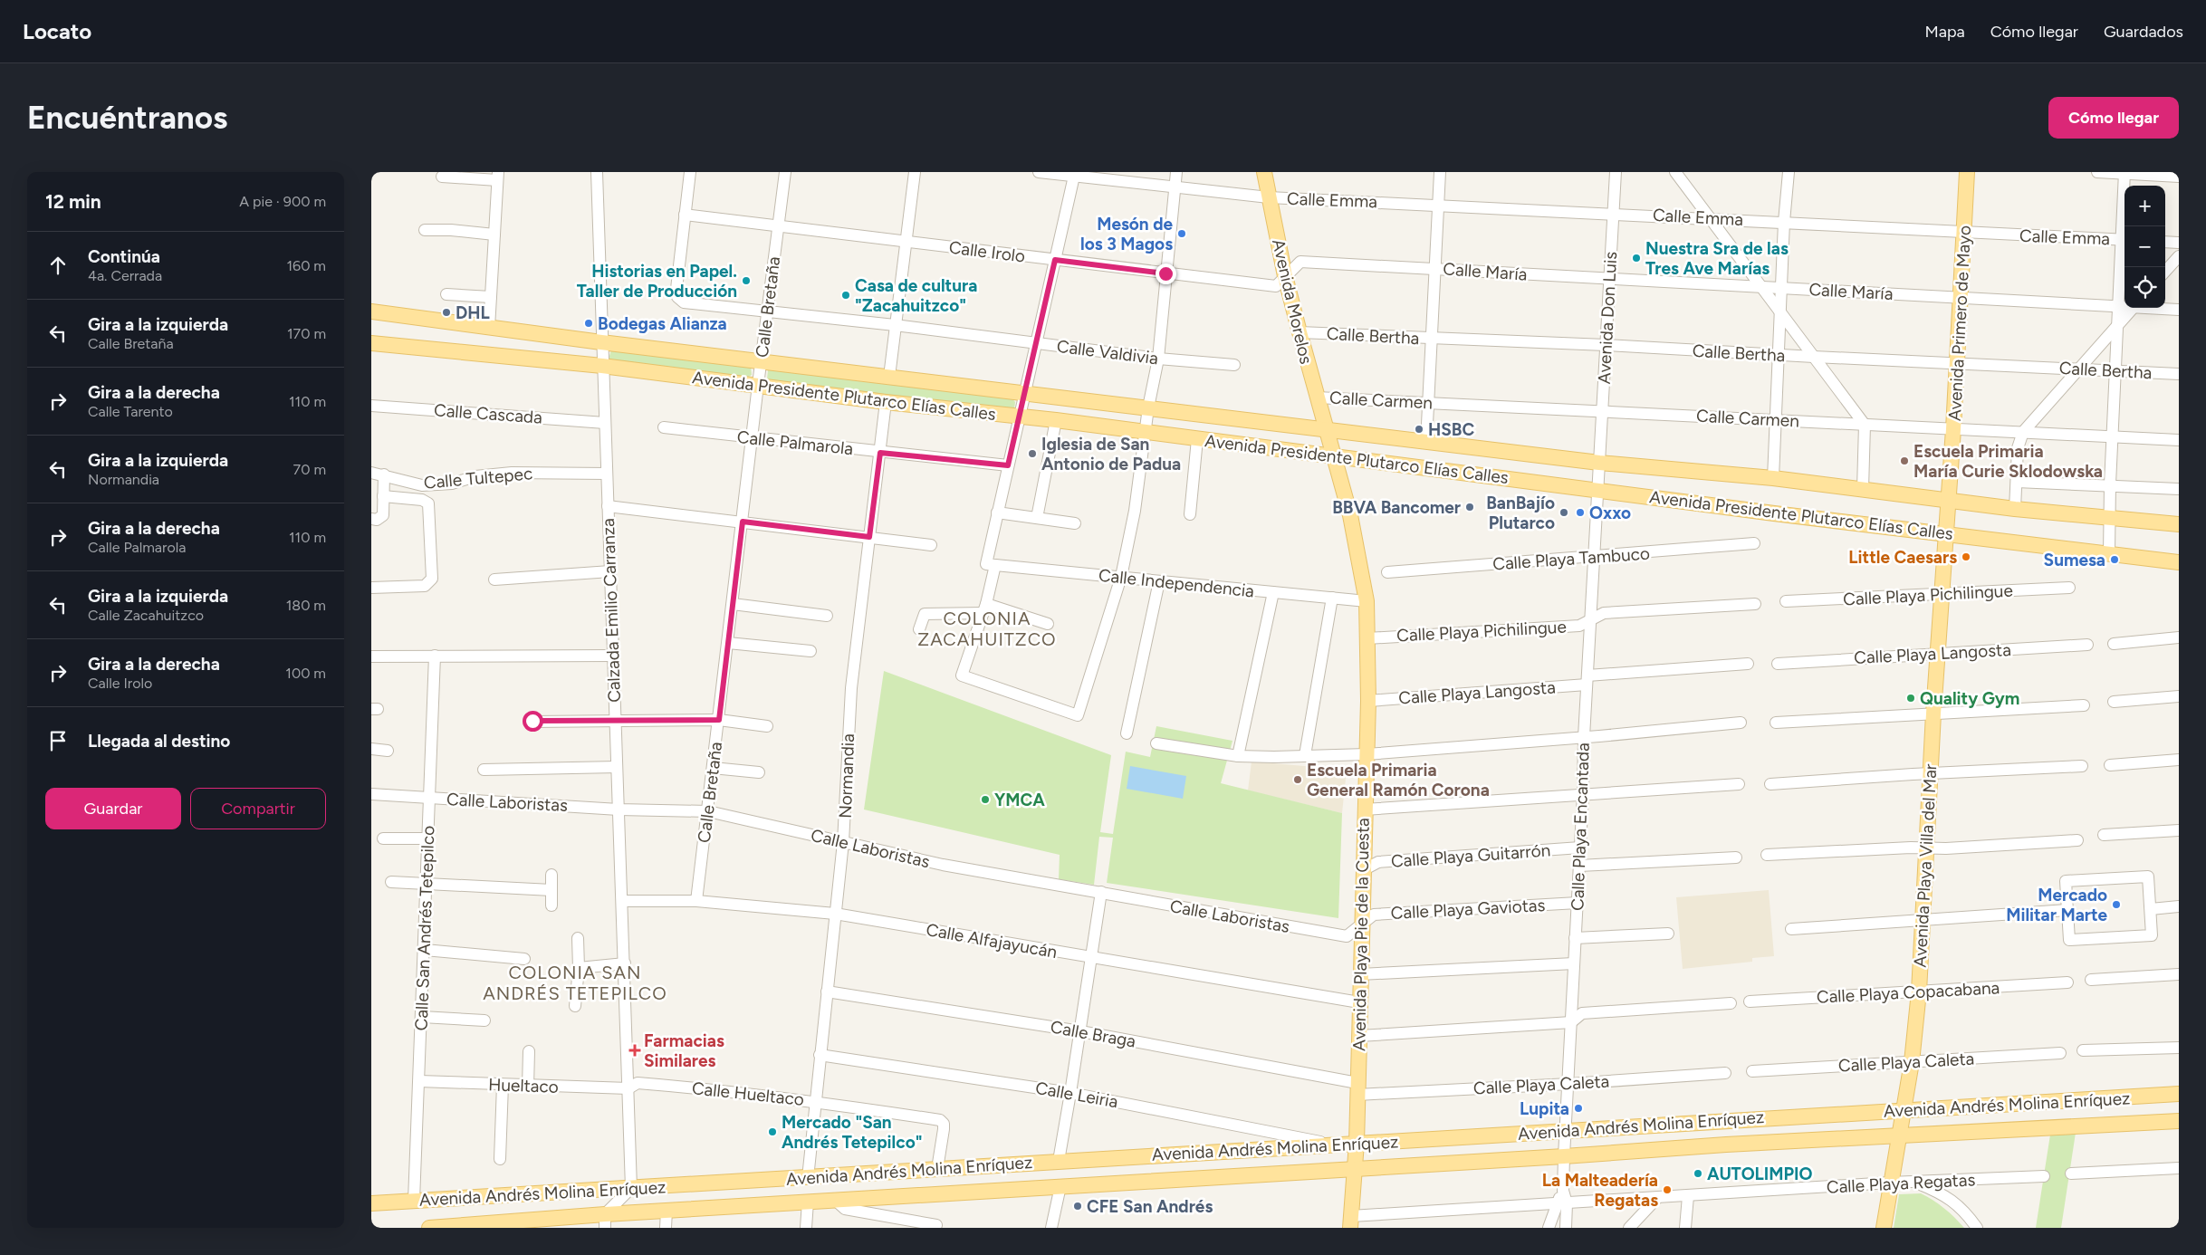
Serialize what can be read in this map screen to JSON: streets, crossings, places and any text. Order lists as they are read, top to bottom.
{
  "streets": {
    "main road": [
      "Avenida Morelos",
      "Avenida Primero de Mayo",
      "Avenida Presidente Plutarco Elías Calles",
      "Avenida Playa Villa del Mar",
      "Avenida Playa Pie de la Cuesta",
      "Avenida Andrés Molina Enríquez"
    ],
    "street": [
      "Calle Emma",
      "Calle Irolo",
      "Calle María",
      "Calle Bretaña",
      "Avenida Don Luis",
      "Calle Bertha",
      "Calle Valdivia",
      "Calle Carmen",
      "Calle Cascada",
      "Calle Palmarola",
      "Calle Tultepec",
      "Calle Playa Tambuco",
      "Calle Independencia",
      "Calle Playa Pichilingue",
      "Calzada Emilio Carranza",
      "Calle Playa Langosta",
      "Normandia",
      "Calle Laboristas",
      "Calle Playa Encantada",
      "Calle Playa Guitarrón",
      "Calle Playa Gaviotas",
      "Calle San Andrés Tetepilco",
      "Calle Alfajayucán",
      "Calle Playa Copacabana",
      "Calle Braga",
      "Calle Playa Caleta",
      "Hueltaco",
      "Calle Hueltaco",
      "Calle Leiria",
      "Calle Playa Regatas"
    ]
  },
  "crossings": [
    ["Calle Emma", "Avenida Morelos"],
    ["Calle Emma", "Avenida Don Luis"],
    ["Calle Emma", "Avenida Primero de Mayo"],
    ["Calle Irolo", "Calle María"],
    ["Calle Irolo", "Avenida Morelos"],
    ["Calle Irolo", "Calle Bretaña"],
    ["Calle Irolo", "Calle Valdivia"],
    ["Calle María", "Avenida Morelos"],
    ["Calle María", "Avenida Don Luis"],
    ["Calle María", "Avenida Primero de Mayo"],
    ["Avenida Morelos", "Calle Bertha"],
    ["Avenida Morelos", "Avenida Presidente Plutarco Elías Calles"],
    ["Avenida Morelos", "Calle Carmen"],
    ["Avenida Morelos", "Avenida Playa Pie de la Cuesta"],
    ["Calle Bretaña", "Calle Valdivia"],
    ["Calle Bretaña", "Avenida Presidente Plutarco Elías Calles"],
    ["Calle Bretaña", "Calle Palmarola"],
    ["Calle Bretaña", "Calle Laboristas"],
    ["Calle Bretaña", "Calle Alfajayucán"],
    ["Avenida Don Luis", "Calle Bertha"],
    ["Avenida Don Luis", "Avenida Presidente Plutarco Elías Calles"],
    ["Avenida Don Luis", "Calle Carmen"],
    ["Avenida Don Luis", "Calle Playa Encantada"],
    ["Avenida Primero de Mayo", "Calle Bertha"],
    ["Avenida Primero de Mayo", "Avenida Presidente Plutarco Elías Calles"],
    ["Avenida Primero de Mayo", "Calle Carmen"],
    ["Avenida Primero de Mayo", "Avenida Playa Villa del Mar"],
    ["Avenida Presidente Plutarco Elías Calles", "Calzada Emilio Carranza"],
    ["Avenida Presidente Plutarco Elías Calles", "Normandia"],
    ["Avenida Presidente Plutarco Elías Calles", "Calle Playa Encantada"],
    ["Avenida Presidente Plutarco Elías Calles", "Avenida Playa Villa del Mar"],
    ["Avenida Presidente Plutarco Elías Calles", "Avenida Playa Pie de la Cuesta"],
    ["Calle Cascada", "Calzada Emilio Carranza"],
    ["Calle Palmarola", "Normandia"],
    ["Calle Tultepec", "Calzada Emilio Carranza"],
    ["Calle Playa Tambuco", "Calle Playa Encantada"],
    ["Calle Independencia", "Avenida Playa Pie de la Cuesta"],
    ["Calle Playa Pichilingue", "Calle Playa Encantada"],
    ["Calle Playa Pichilingue", "Avenida Playa Villa del Mar"],
    ["Calle Playa Pichilingue", "Avenida Playa Pie de la Cuesta"],
    ["Calzada Emilio Carranza", "Calle Laboristas"],
    ["Calzada Emilio Carranza", "Calle Alfajayucán"],
    ["Calzada Emilio Carranza", "Hueltaco"],
    ["Calzada Emilio Carranza", "Calle Hueltaco"],
    ["Calzada Emilio Carranza", "Avenida Andrés Molina Enríquez"],
    ["Calle Playa Langosta", "Calle Playa Encantada"],
    ["Calle Playa Langosta", "Avenida Playa Villa del Mar"],
    ["Calle Playa Langosta", "Avenida Playa Pie de la Cuesta"],
    ["Normandia", "Calle Laboristas"],
    ["Normandia", "Calle Alfajayucán"],
    ["Normandia", "Calle Braga"],
    ["Normandia", "Calle Hueltaco"],
    ["Normandia", "Calle Leiria"],
    ["Normandia", "Avenida Andrés Molina Enríquez"],
    ["Calle Laboristas", "Calle Playa Gaviotas"],
    ["Calle Laboristas", "Calle San Andrés Tetepilco"],
    ["Calle Laboristas", "Avenida Playa Pie de la Cuesta"],
    ["Calle Playa Encantada", "Calle Playa Guitarrón"],
    ["Calle Playa Encantada", "Calle Playa Gaviotas"],
    ["Calle Playa Encantada", "Calle Playa Caleta"],
    ["Calle Playa Encantada", "Avenida Andrés Molina Enríquez"],
    ["Calle Playa Encantada", "Calle Playa Regatas"],
    ["Calle Playa Guitarrón", "Avenida Playa Pie de la Cuesta"],
    ["Avenida Playa Villa del Mar", "Calle Playa Copacabana"],
    ["Avenida Playa Villa del Mar", "Calle Playa Caleta"],
    ["Avenida Playa Villa del Mar", "Avenida Andrés Molina Enríquez"],
    ["Avenida Playa Villa del Mar", "Calle Playa Regatas"],
    ["Calle Playa Gaviotas", "Avenida Playa Pie de la Cuesta"],
    ["Calle San Andrés Tetepilco", "Hueltaco"],
    ["Calle San Andrés Tetepilco", "Avenida Andrés Molina Enríquez"],
    ["Avenida Playa Pie de la Cuesta", "Calle Alfajayucán"],
    ["Avenida Playa Pie de la Cuesta", "Calle Braga"],
    ["Avenida Playa Pie de la Cuesta", "Calle Playa Caleta"],
    ["Avenida Playa Pie de la Cuesta", "Avenida Andrés Molina Enríquez"],
    ["Avenida Playa Pie de la Cuesta", "Calle Playa Regatas"],
    ["Calle Braga", "Calle Playa Caleta"],
    ["Hueltaco", "Calle Hueltaco"],
    ["Calle Hueltaco", "Avenida Andrés Molina Enríquez"],
    ["Calle Leiria", "Avenida Andrés Molina Enríquez"]
  ],
  "districts": ["COLONIA ZACAHUITZCO", "COLONIA SAN ANDRÉS TETEPILCO"],
  "places": {
    "other": [
      "Mesón de los 3 Magos",
      "Nuestra Sra de las Tres Ave Marías",
      "Historias en Papel. Taller de Producción",
      "Casa de cultura \"Zacahuitzco\"",
      "DHL",
      "Bodegas Alianza",
      "HSBC",
      "Iglesia de San Antonio de Padua",
      "Escuela Primaria María Curie Sklodowska",
      "BBVA Bancomer",
      "BanBajío Plutarco",
      "Oxxo",
      "Little Caesars",
      "Sumesa",
      "Quality Gym",
      "Escuela Primaria General Ramón Corona",
      "YMCA",
      "Mercado Militar Marte",
      "Lupita",
      "Mercado \"San Andrés Tetepilco\"",
      "AUTOLIMPIO",
      "La Malteadería Regatas",
      "CFE San Andrés"
    ],
    "health": ["Farmacias Similares"]
  },
  "page": {
    "header": "Locato",
    "nav": ["Mapa", "Cómo llegar", "Guardados"],
    "buttons": [
      "Cómo llegar",
      ["Guardar", "Compartir"]
    ],
    "title": "Encuéntranos",
    "heading": ["12 min", "A pie · 900 m"],
    "map_buttons": ["+", "−"],
    "list": [
      ["Continúa", "4a. Cerrada", "160 m"],
      ["Gira a la izquierda", "Calle Bretaña", "170 m"],
      ["Gira a la derecha", "Calle Tarento", "110 m"],
      ["Gira a la izquierda", "Normandia", "70 m"],
      ["Gira a la derecha", "Calle Palmarola", "110 m"],
      ["Gira a la izquierda", "Calle Zacahuitzco", "180 m"],
      ["Gira a la derecha", "Calle Irolo", "100 m"],
      "Llegada al destino"
    ]
  }
}
